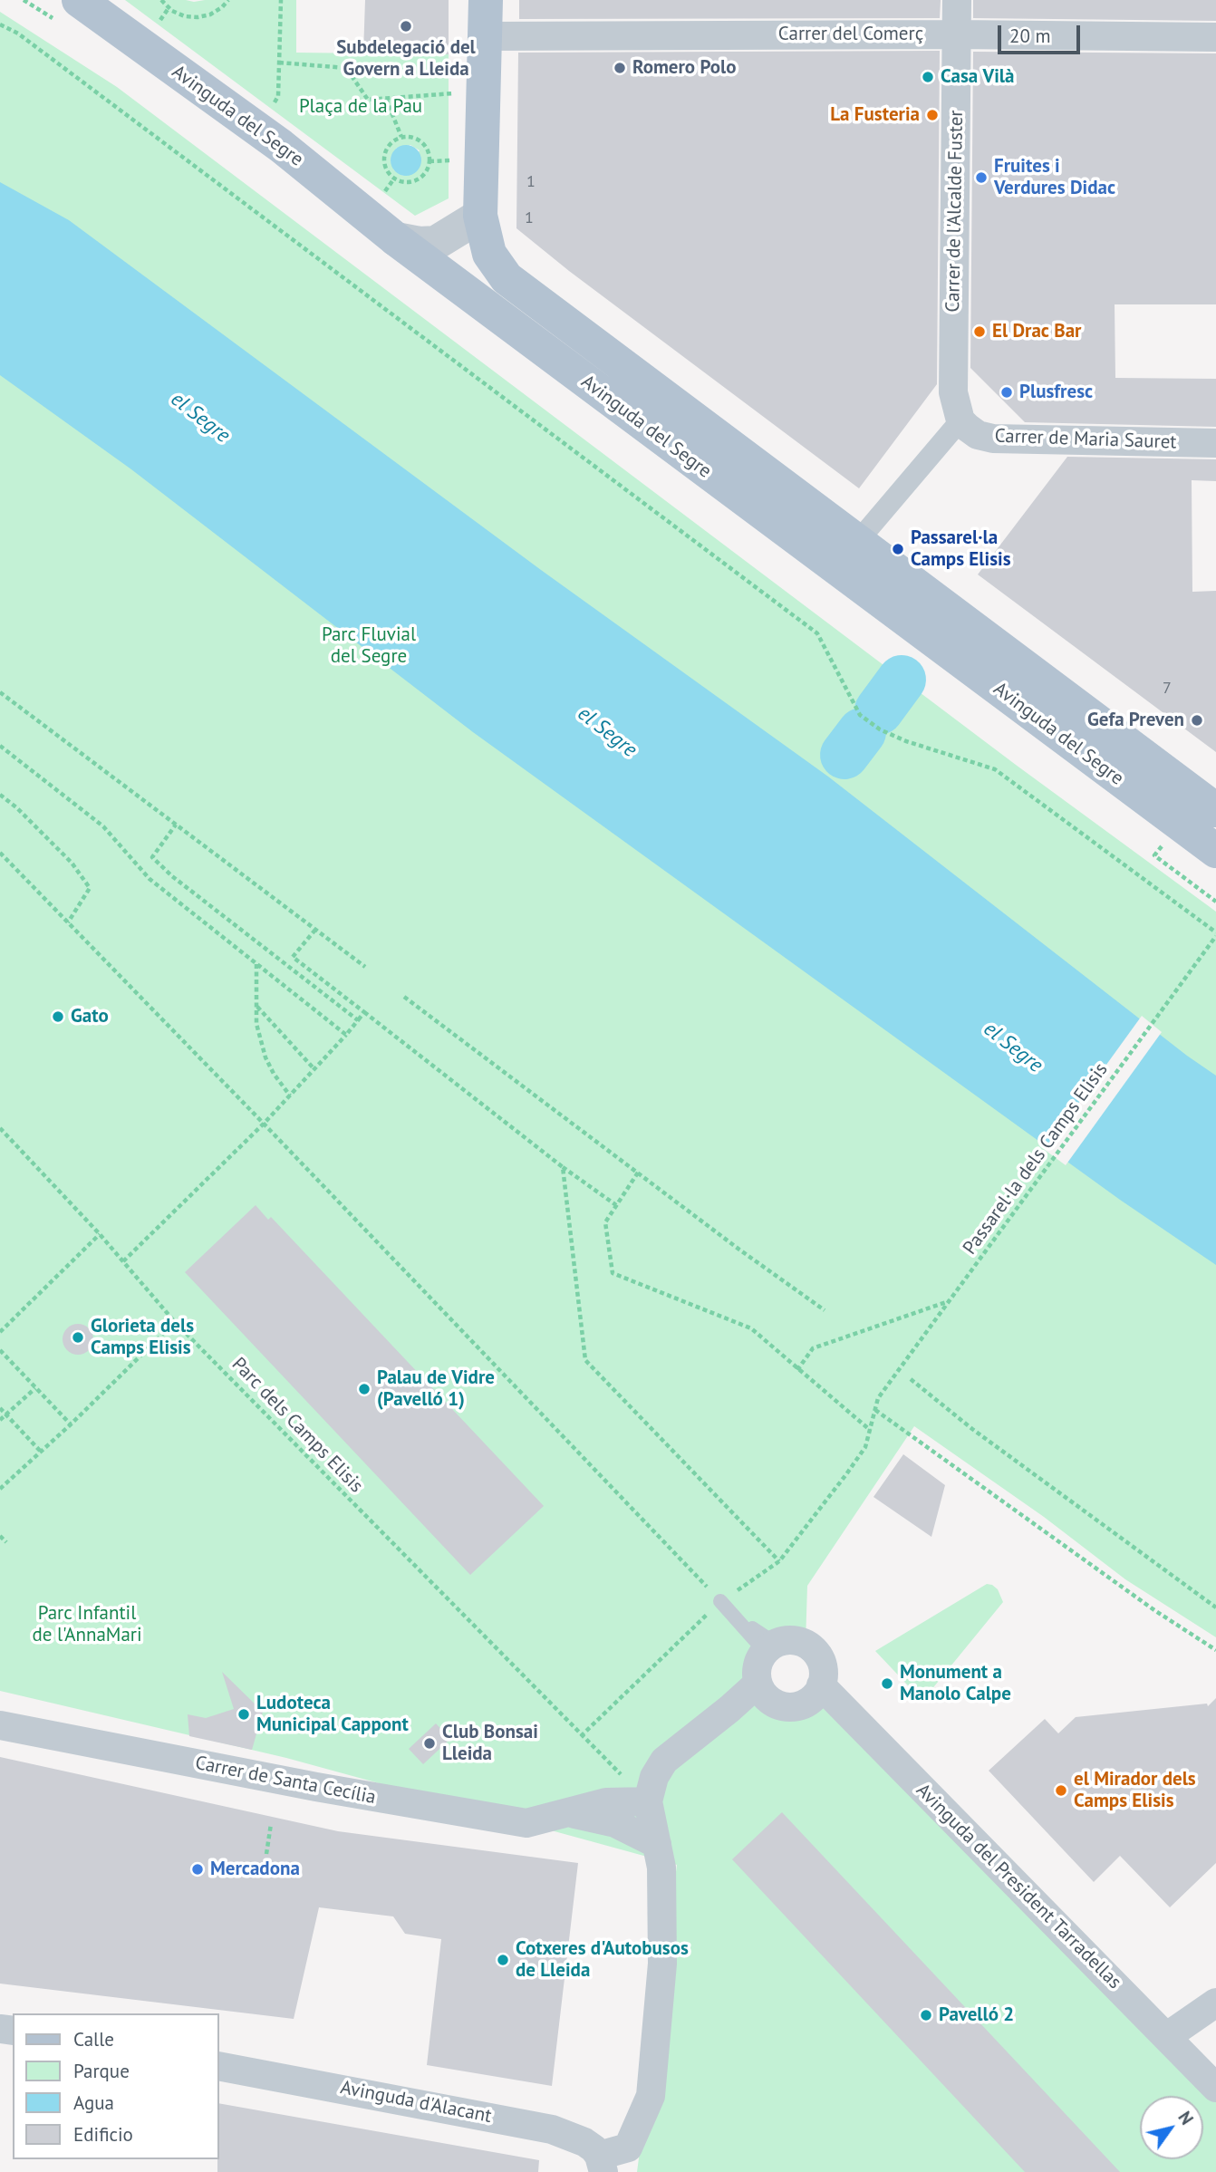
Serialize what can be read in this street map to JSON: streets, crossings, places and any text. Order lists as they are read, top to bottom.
{
  "streets": {
    "main road": ["Avinguda del Segre"],
    "street": [
      "Carrer del Comerç",
      "Carrer de l'Alcalde Fuster",
      "Carrer de Maria Sauret",
      "Carrer de Santa Cecília",
      "Avinguda del President Tarradellas",
      "Avinguda d'Alacant"
    ],
    "path": ["Passarel·la dels Camps Elisis", "Parc dels Camps Elisis"]
  },
  "crossings": [
    ["Carrer del Comerç", "Avinguda del Segre"],
    ["Carrer del Comerç", "Carrer de l'Alcalde Fuster"],
    ["Carrer de l'Alcalde Fuster", "Carrer de Maria Sauret"],
    ["Parc dels Camps Elisis", "Carrer de Santa Cecília"]
  ],
  "water": ["el Segre"],
  "parks": ["Plaça de la Pau", "Parc Fluvial del Segre", "Parc Infantil de l'AnnaMari"],
  "places": [
    "Subdelegació del Govern a Lleida",
    "Romero Polo",
    "Casa Vilà",
    "La Fusteria",
    "Fruites i Verdures Didac",
    "El Drac Bar",
    "Plusfresc",
    "Passarel·la Camps Elisis",
    "Gefa Preven",
    "Gato",
    "Glorieta dels Camps Elisis",
    "Palau de Vidre (Pavelló 1)",
    "Monument a Manolo Calpe",
    "Ludoteca Municipal Cappont",
    "Club Bonsai Lleida",
    "el Mirador dels Camps Elisis",
    "Mercadona",
    "Cotxeres d'Autobusos de Lleida",
    "Pavelló 2"
  ],
  "house_numbers": ["1", "1", "7"],
  "legend": [
    "Calle",
    "Parque",
    "Agua",
    "Edificio"
  ],
  "scale_bar": "20 m",
  "north": "top right"
}
